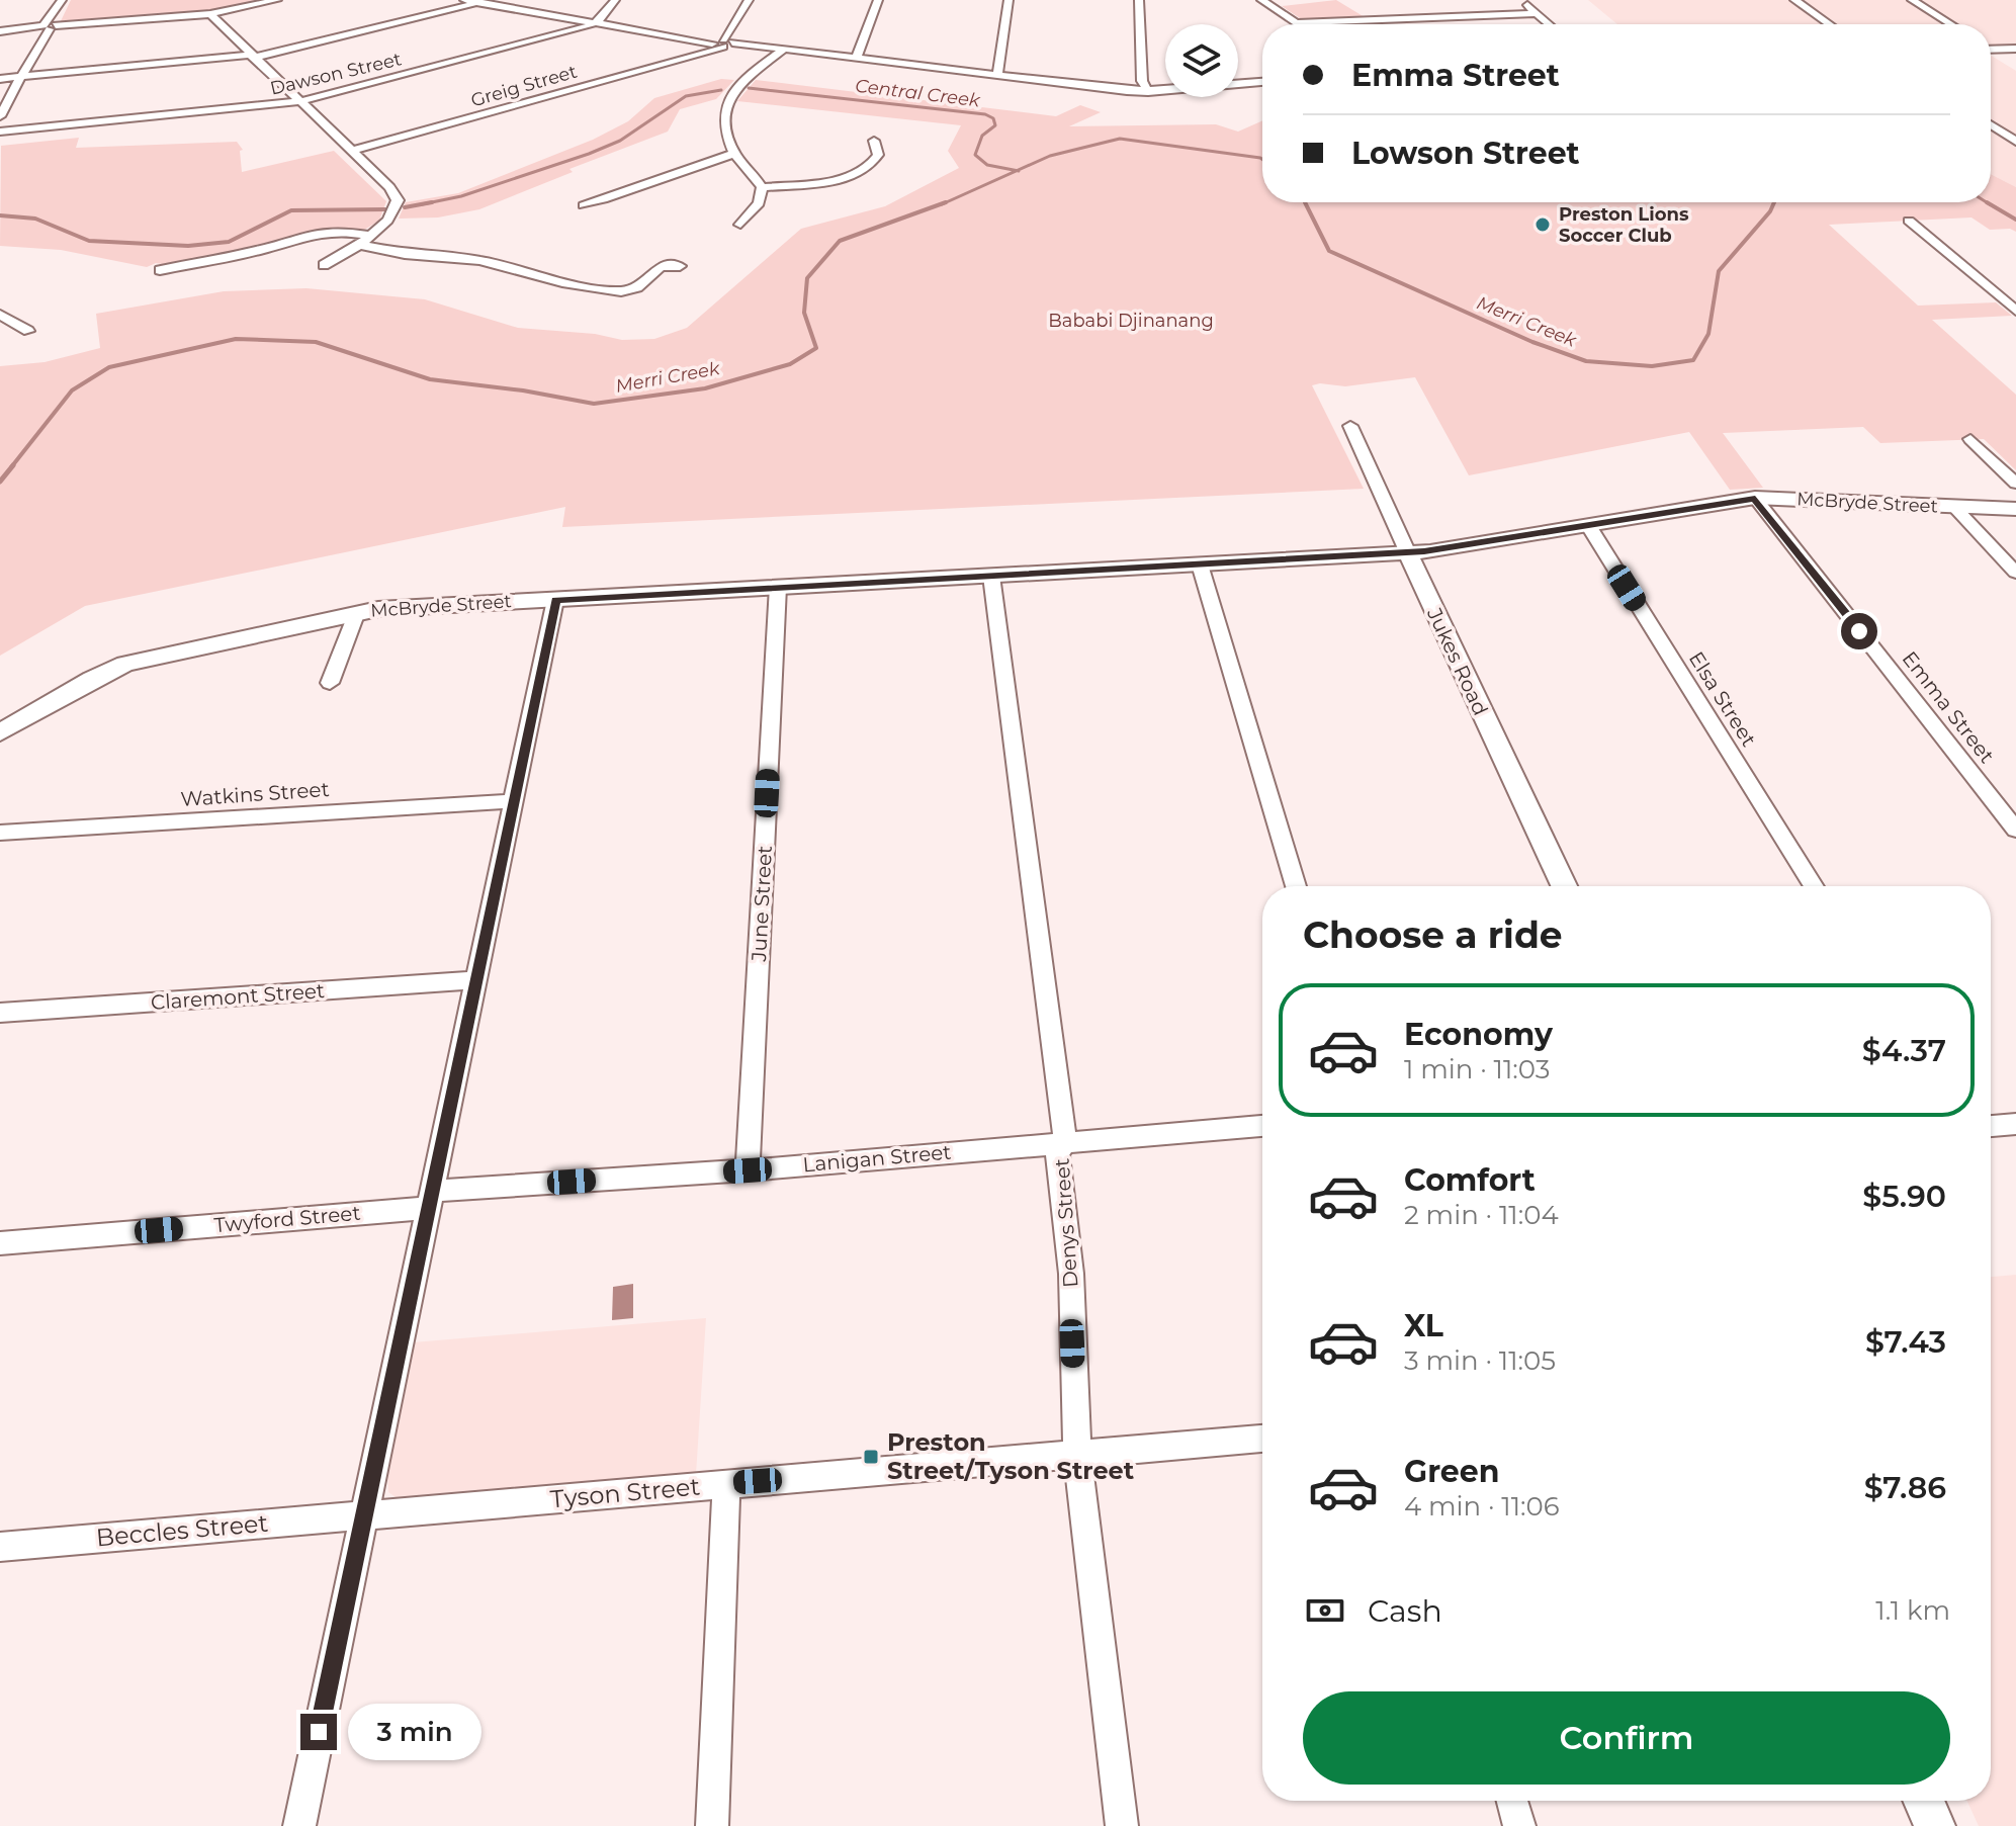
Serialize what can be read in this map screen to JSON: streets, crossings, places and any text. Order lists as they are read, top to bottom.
{
  "streets": {
    "street": [
      "Dawson Street",
      "Greig Street",
      "McBryde Street",
      "Jukes Road",
      "Elsa Street",
      "Emma Street",
      "Watkins Street",
      "June Street",
      "Claremont Street",
      "Lanigan Street",
      "Twyford Street",
      "Denys Street",
      "Tyson Street",
      "Beccles Street"
    ]
  },
  "crossings": [
    ["McBryde Street", "Jukes Road"],
    ["McBryde Street", "Elsa Street"],
    ["McBryde Street", "Emma Street"],
    ["McBryde Street", "June Street"],
    ["McBryde Street", "Denys Street"],
    ["June Street", "Lanigan Street"],
    ["Lanigan Street", "Twyford Street"],
    ["Lanigan Street", "Denys Street"],
    ["Denys Street", "Tyson Street"],
    ["Tyson Street", "Beccles Street"]
  ],
  "water": ["Central Creek", "Merri Creek"],
  "parks": ["Bababi Djinanang"],
  "places": {
    "other": ["Preston Lions Soccer Club"],
    "transit": ["Preston Street/Tyson Street"]
  },
  "page": {
    "banner": ["Emma Street", "Lowson Street"],
    "heading": "Choose a ride",
    "list": [
      {
        "name": "Economy",
        "note": "1 min · 11:03",
        "value": "$4.37"
      },
      {
        "name": "Comfort",
        "note": "2 min · 11:04",
        "value": "$5.90"
      },
      {
        "name": "XL",
        "note": "3 min · 11:05",
        "value": "$7.43"
      },
      {
        "name": "Green",
        "note": "4 min · 11:06",
        "value": "$7.86"
      }
    ],
    "pay": ["Cash", "1.1 km"],
    "buttons": "Confirm",
    "bubble": "3 min"
  }
}
